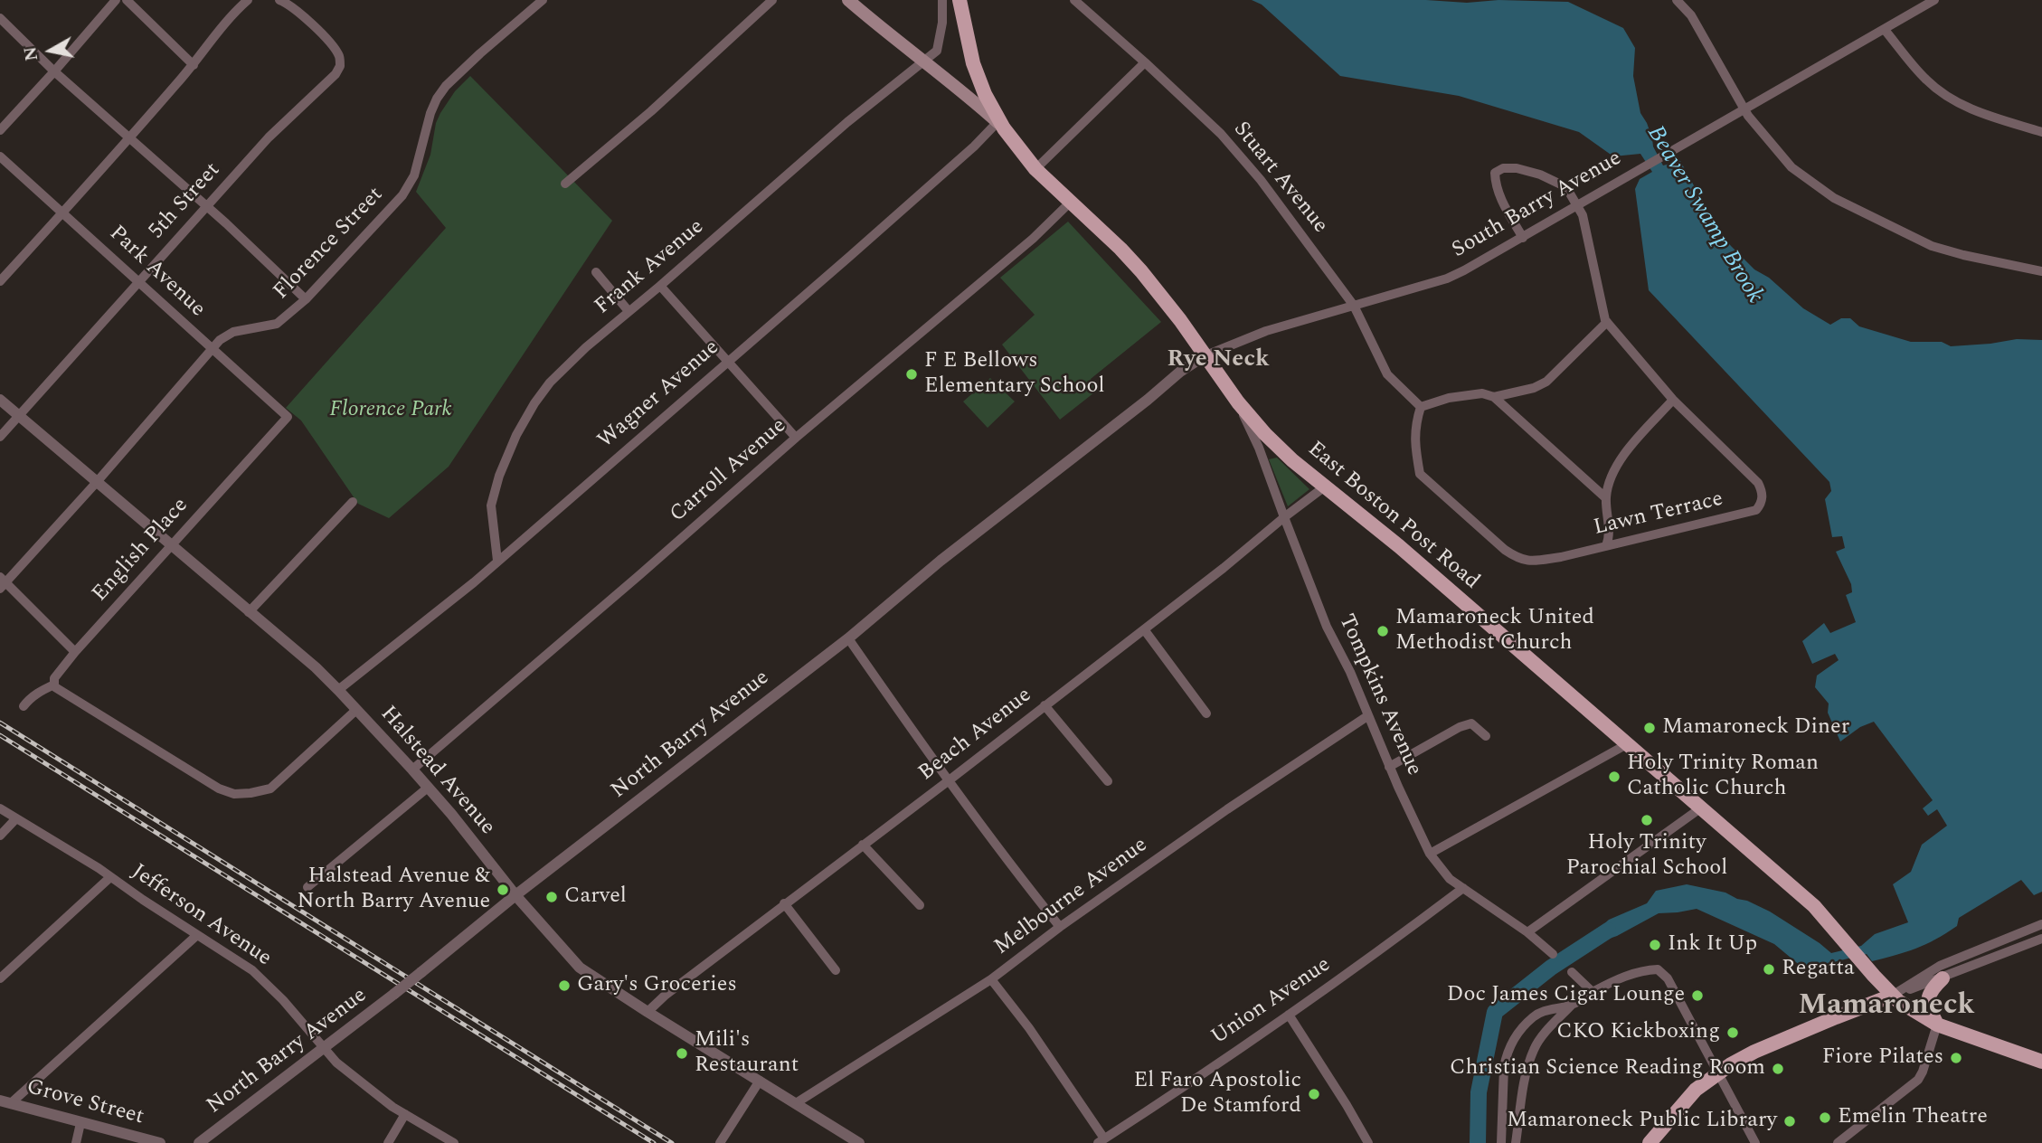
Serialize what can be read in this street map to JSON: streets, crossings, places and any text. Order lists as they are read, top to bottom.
{
  "streets": {
    "main road": ["East Boston Post Road"],
    "street": [
      "Stuart Avenue",
      "5th Street",
      "South Barry Avenue",
      "Florence Street",
      "Frank Avenue",
      "Park Avenue",
      "Wagner Avenue",
      "Carroll Avenue",
      "Lawn Terrace",
      "English Place",
      "Tompkins Avenue",
      "North Barry Avenue",
      "Beach Avenue",
      "Halstead Avenue",
      "Melbourne Avenue",
      "Jefferson Avenue",
      "Union Avenue",
      "Grove Street"
    ]
  },
  "crossings": [
    ["Stuart Avenue", "South Barry Avenue"],
    ["Stuart Avenue", "Lawn Terrace"],
    ["5th Street", "Park Avenue"],
    ["5th Street", "Halstead Avenue"],
    ["South Barry Avenue", "East Boston Post Road"],
    ["South Barry Avenue", "North Barry Avenue"],
    ["Florence Street", "Park Avenue"],
    ["Florence Street", "Halstead Avenue"],
    ["Frank Avenue", "Wagner Avenue"],
    ["Park Avenue", "English Place"],
    ["Wagner Avenue", "East Boston Post Road"],
    ["Wagner Avenue", "Halstead Avenue"],
    ["Carroll Avenue", "East Boston Post Road"],
    ["Carroll Avenue", "Halstead Avenue"],
    ["East Boston Post Road", "Tompkins Avenue"],
    ["East Boston Post Road", "North Barry Avenue"],
    ["East Boston Post Road", "Beach Avenue"],
    ["English Place", "Halstead Avenue"],
    ["Tompkins Avenue", "Beach Avenue"],
    ["Tompkins Avenue", "Melbourne Avenue"],
    ["Tompkins Avenue", "Union Avenue"],
    ["North Barry Avenue", "Halstead Avenue"],
    ["North Barry Avenue", "Jefferson Avenue"],
    ["Beach Avenue", "Halstead Avenue"],
    ["Halstead Avenue", "Melbourne Avenue"]
  ],
  "districts": ["Rye Neck", "Mamaroneck"],
  "water": ["Beaver Swamp Brook"],
  "parks": ["Florence Park"],
  "places": [
    "F E Bellows Elementary School",
    "Mamaroneck United Methodist Church",
    "Mamaroneck Diner",
    "Holy Trinity Roman Catholic Church",
    "Holy Trinity Parochial School",
    "Halstead Avenue & North Barry Avenue",
    "Carvel",
    "Ink It Up",
    "Regatta",
    "Gary's Groceries",
    "Doc James Cigar Lounge",
    "CKO Kickboxing",
    "Mili's Restaurant",
    "Fiore Pilates",
    "Christian Science Reading Room",
    "El Faro Apostolic De Stamford",
    "Emelin Theatre",
    "Mamaroneck Public Library"
  ],
  "north": "left"
}
